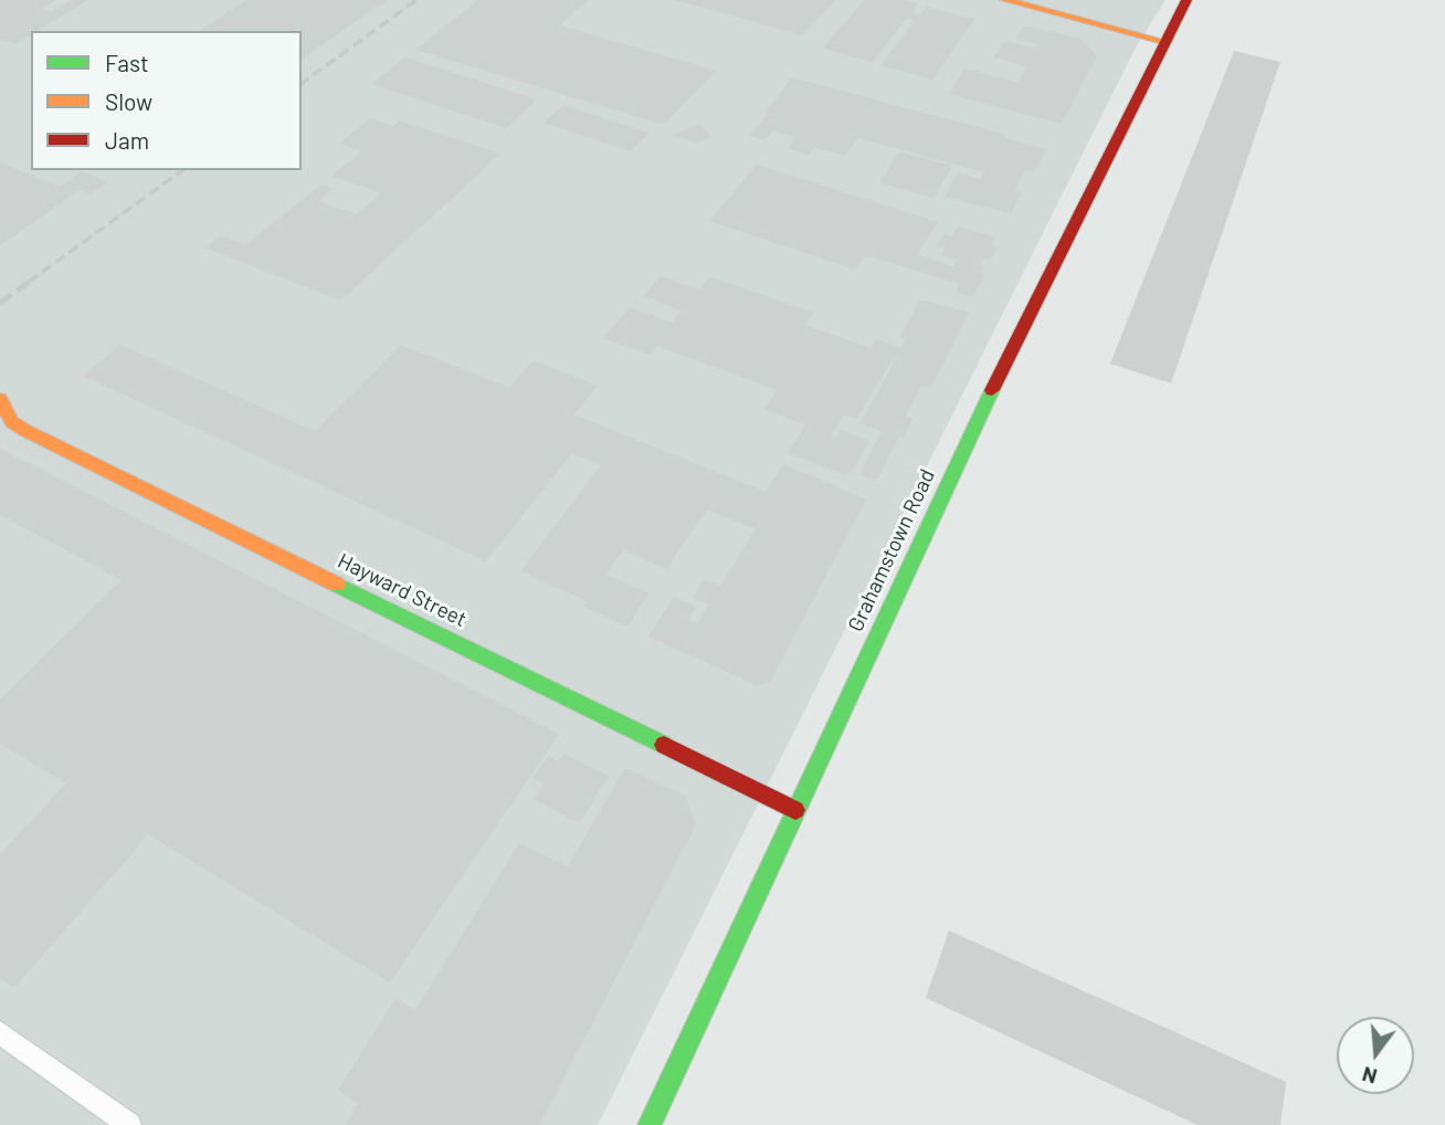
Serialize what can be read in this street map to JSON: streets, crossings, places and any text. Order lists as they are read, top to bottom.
{
  "streets": {
    "main road": ["Grahamstown Road", "Hayward Street"]
  },
  "crossings": [
    ["Grahamstown Road", "Hayward Street"]
  ],
  "legend": ["Fast", "Slow", "Jam"],
  "north": "bottom"
}
